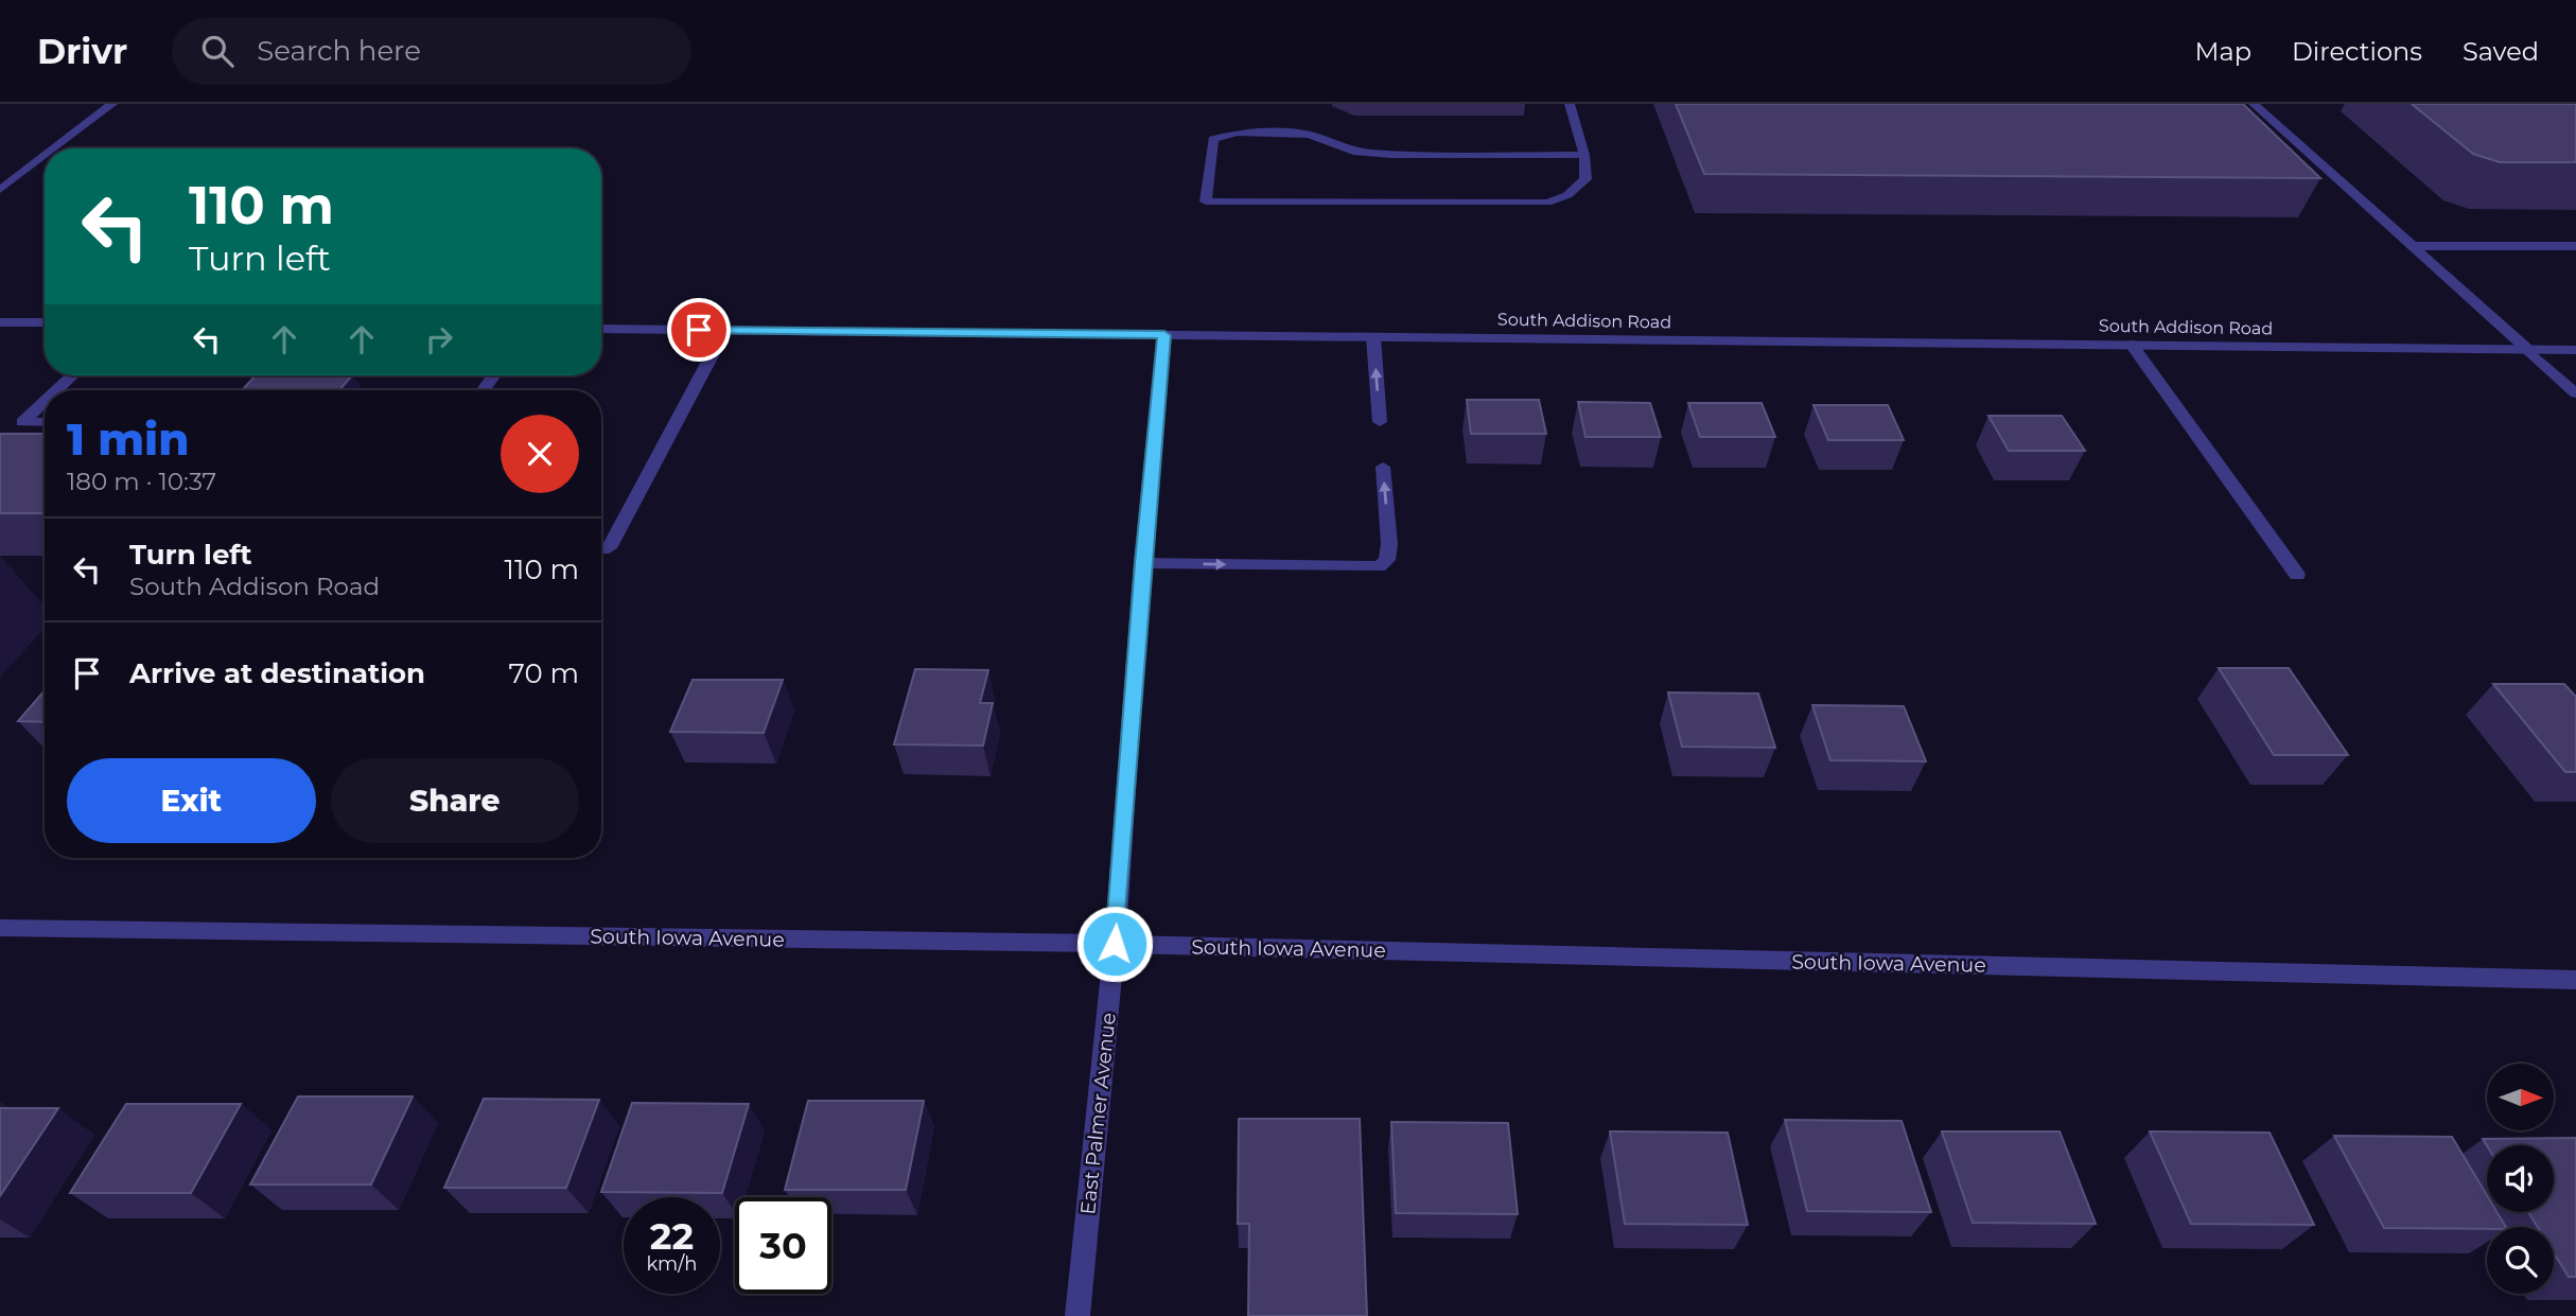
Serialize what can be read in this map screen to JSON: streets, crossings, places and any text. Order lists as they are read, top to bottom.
{
  "streets": {
    "street": ["South Addison Road", "South Iowa Avenue", "East Palmer Avenue"]
  },
  "crossings": [
    ["South Addison Road", "East Palmer Avenue"],
    ["South Iowa Avenue", "East Palmer Avenue"]
  ],
  "north": "right",
  "page": {
    "header": "Drivr",
    "search": "Search here",
    "nav": ["Map", "Directions", "Saved"],
    "turn": ["110 m", "Turn left"],
    "heading": ["1 min", "180 m · 10:37"],
    "list": [
      {
        "name": "Turn left",
        "note": "South Addison Road",
        "value": "110 m"
      },
      {
        "name": "Arrive at destination",
        "value": "70 m"
      }
    ],
    "buttons": ["Exit", "Share"],
    "speed": "22 km/h",
    "limit": "30"
  }
}
